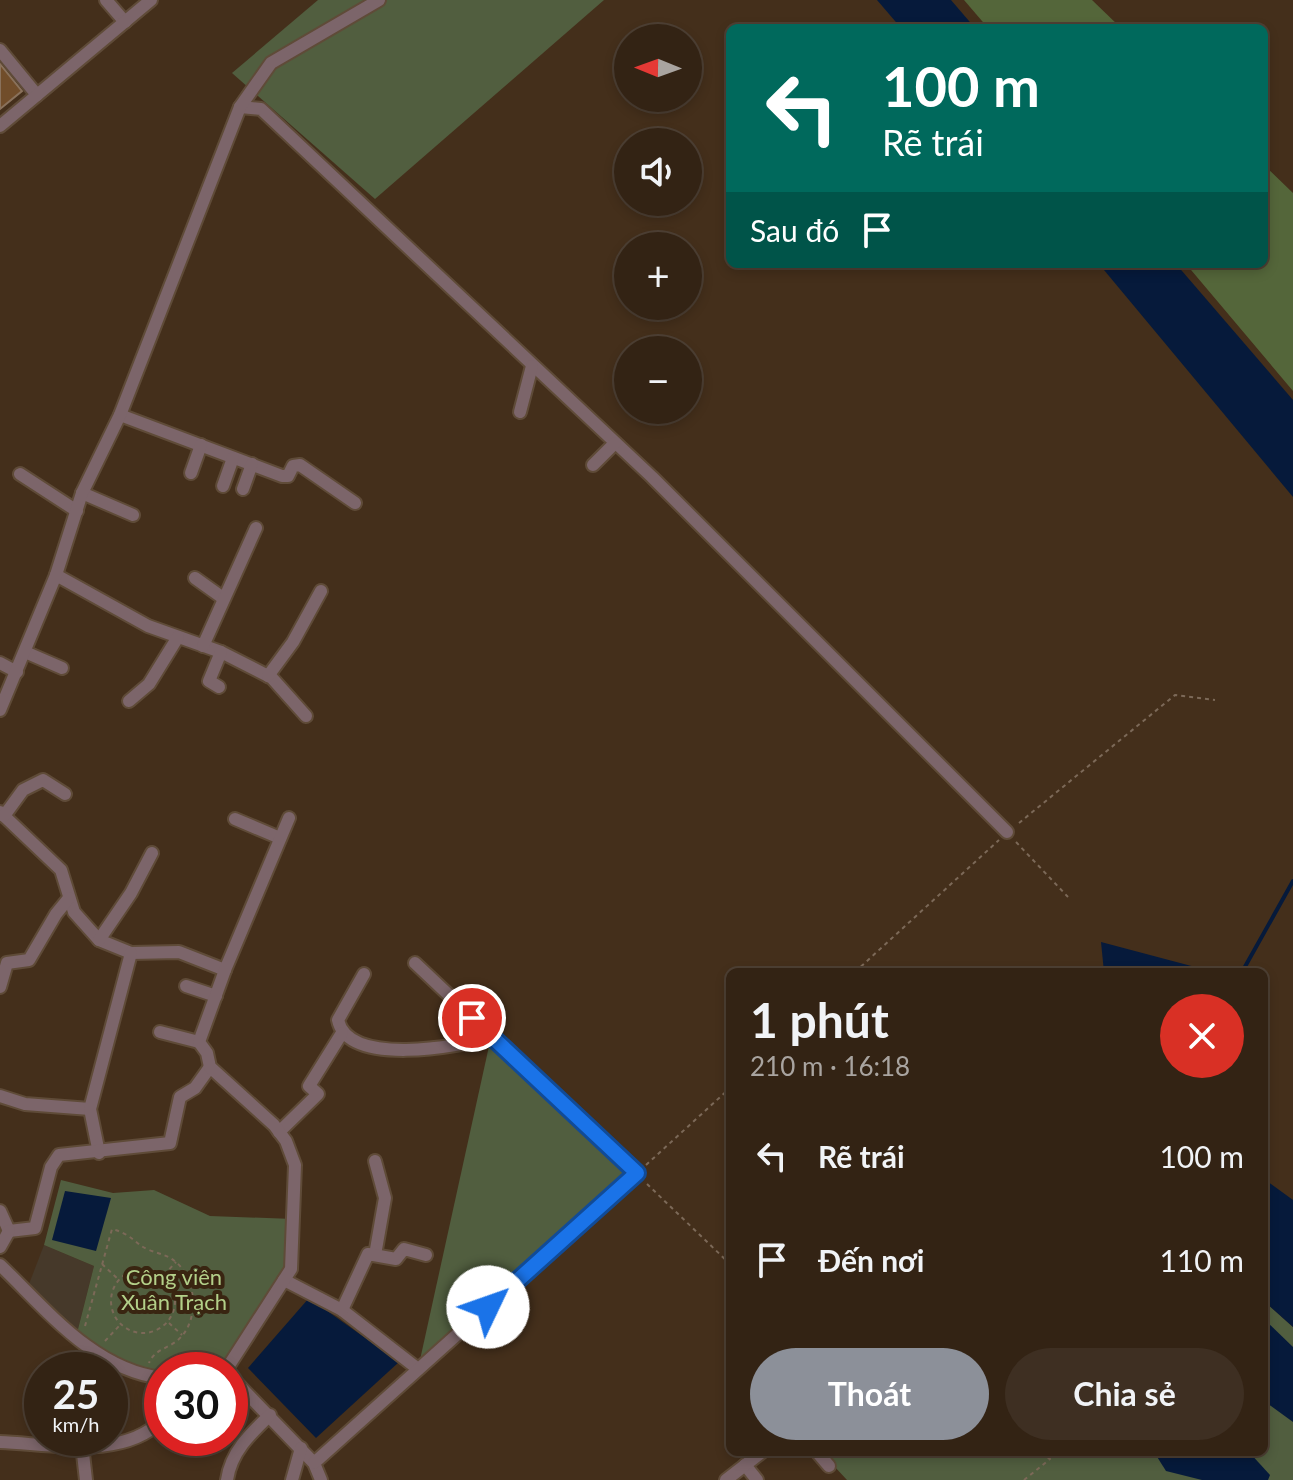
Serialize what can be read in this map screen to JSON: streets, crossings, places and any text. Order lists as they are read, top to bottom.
{
  "parks": ["Công viên Xuân Trạch"],
  "north": "left",
  "page": {
    "map_buttons": ["+", "−"],
    "turn": ["100 m", "Rẽ trái"],
    "then": "Sau đó",
    "heading": ["1 phút", "210 m · 16:18"],
    "list": [
      {
        "name": "Rẽ trái",
        "value": "100 m"
      },
      {
        "name": "Đến nơi",
        "value": "110 m"
      }
    ],
    "buttons": ["Thoát", "Chia sẻ"],
    "speed": "25 km/h",
    "limit": "30"
  }
}
